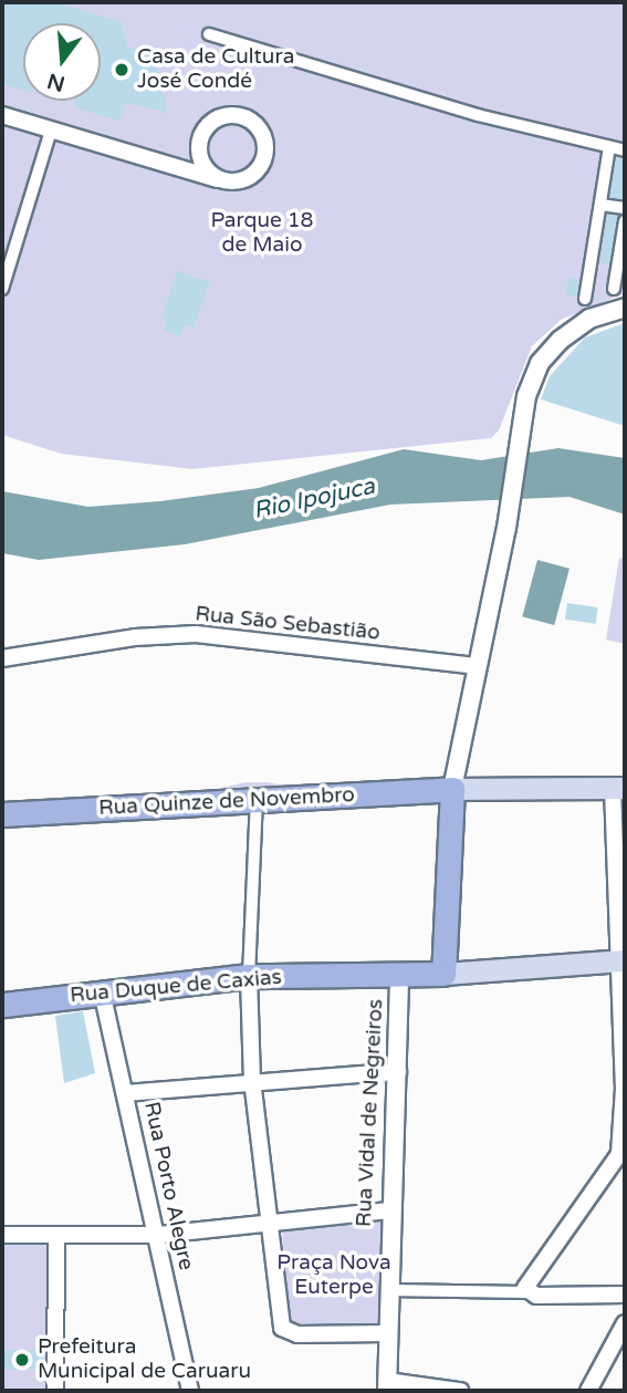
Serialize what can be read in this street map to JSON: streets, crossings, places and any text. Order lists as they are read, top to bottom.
{
  "streets": {
    "main road": ["Rua Quinze de Novembro", "Rua Duque de Caxias"],
    "street": ["Rua São Sebastião", "Rua Vidal de Negreiros", "Rua Porto Alegre"]
  },
  "crossings": [
    ["Rua Duque de Caxias", "Rua Vidal de Negreiros"],
    ["Rua Duque de Caxias", "Rua Porto Alegre"]
  ],
  "water": ["Rio Ipojuca"],
  "parks": ["Parque 18 de Maio", "Praça Nova Euterpe"],
  "places": ["Casa de Cultura José Condé", "Prefeitura Municipal de Caruaru"],
  "north": "bottom"
}
